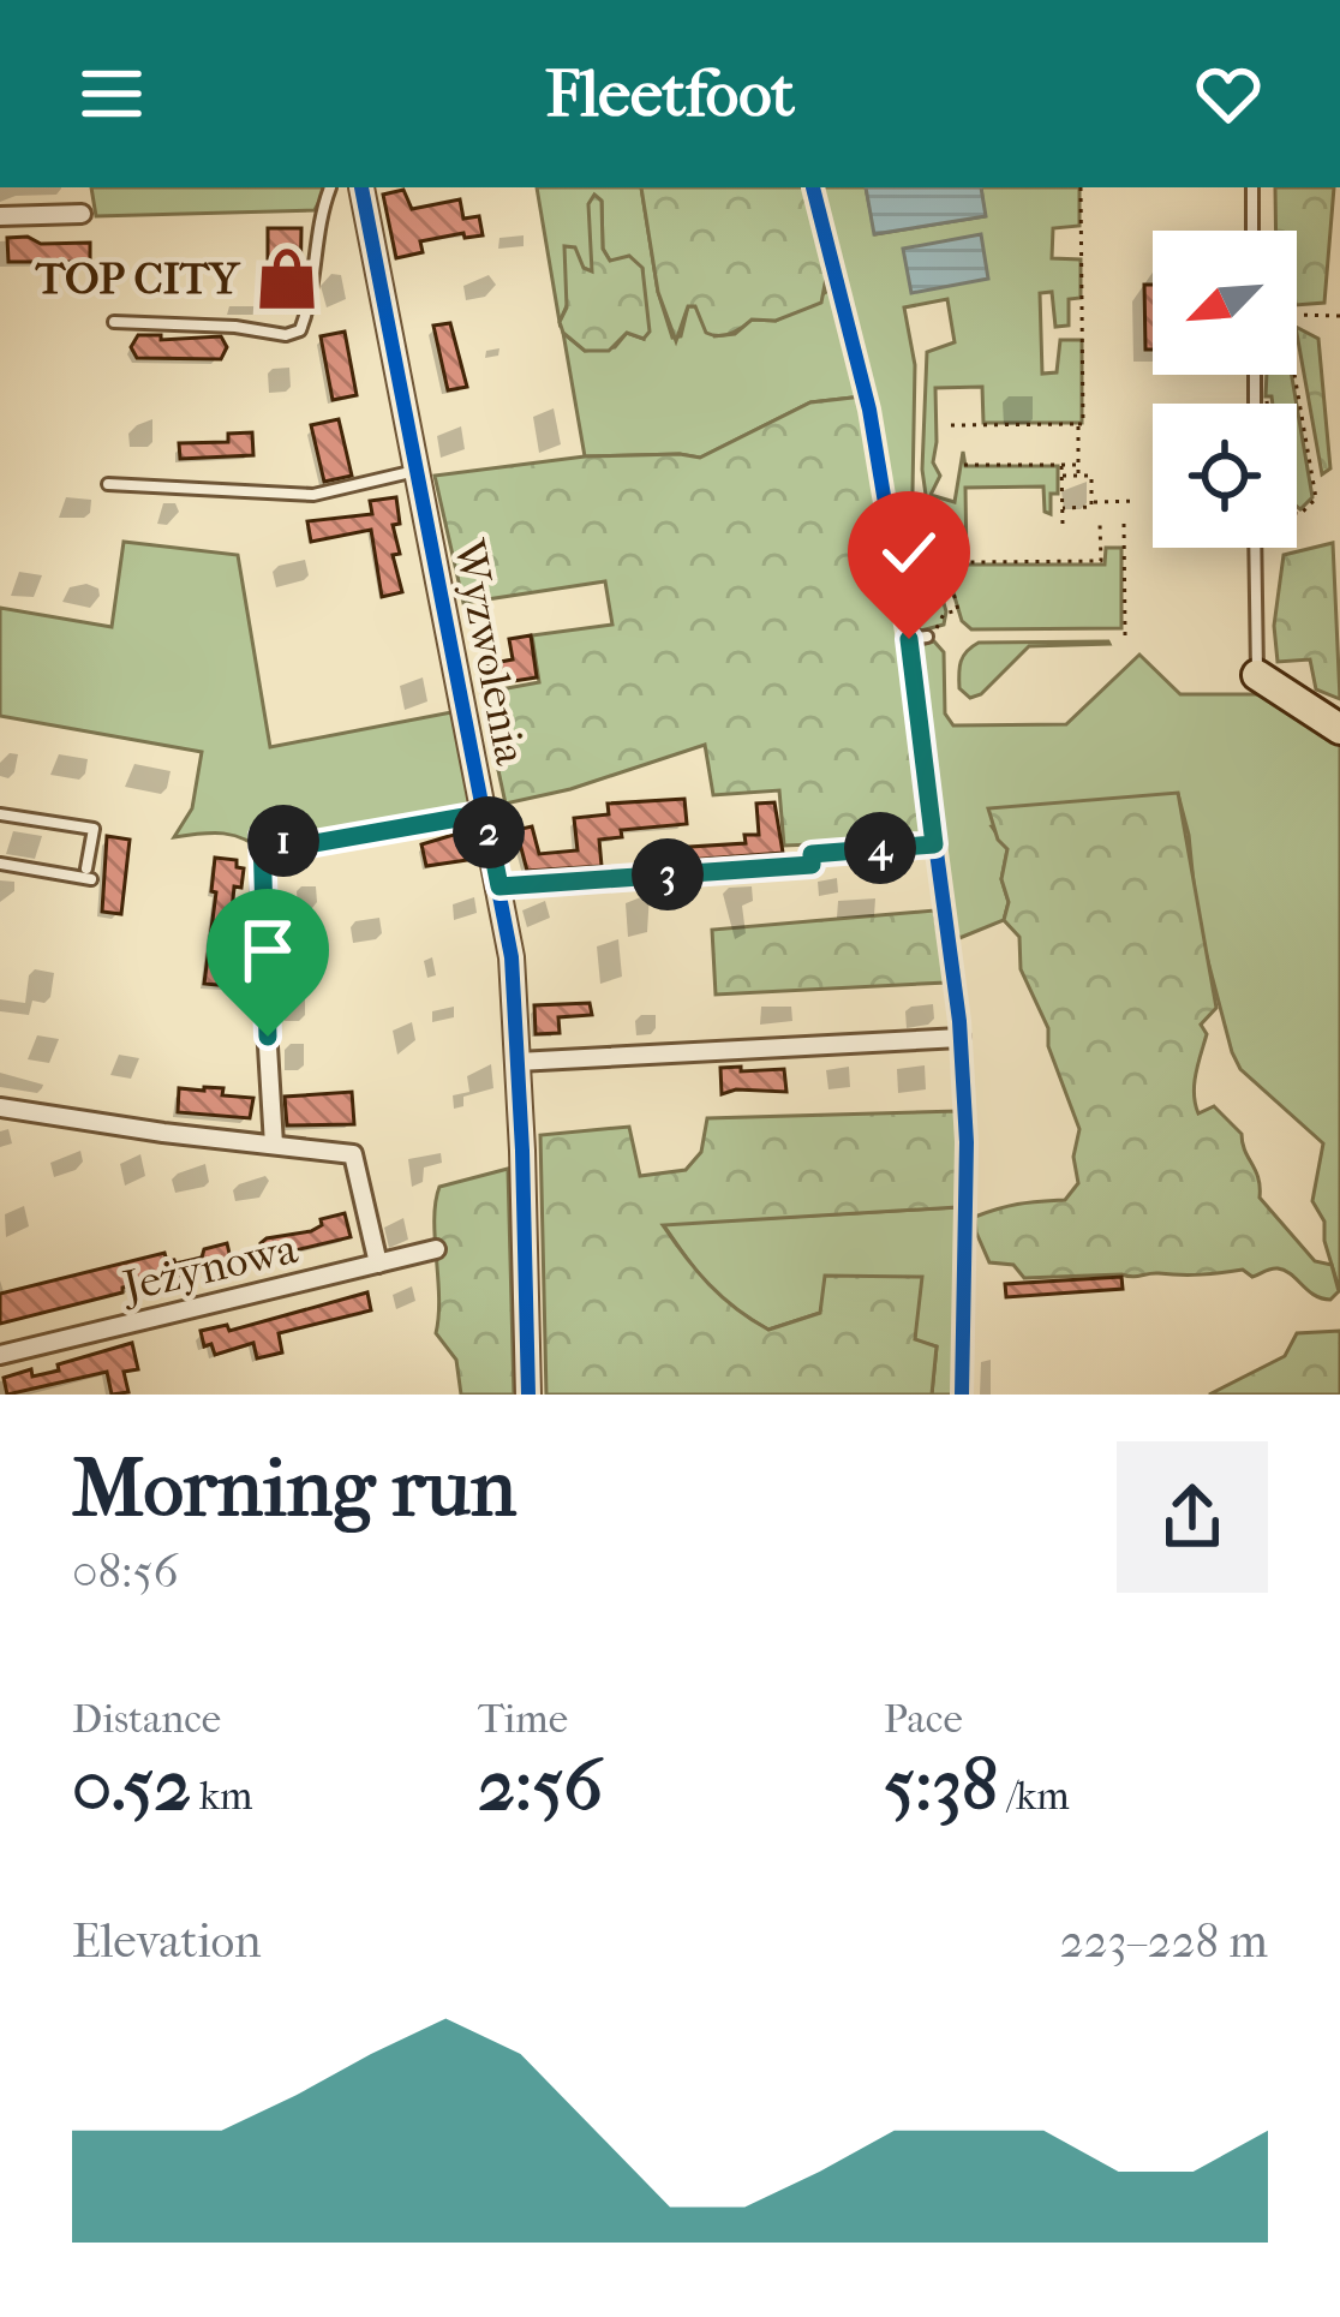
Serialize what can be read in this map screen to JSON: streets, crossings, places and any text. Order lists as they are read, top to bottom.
{
  "streets": {
    "street": ["Wyzwolenia", "Jeżynowa"]
  },
  "places": {
    "shop": ["TOP CITY"]
  },
  "north": "bottom left",
  "page": {
    "header": "Fleetfoot",
    "pins": [
      "2",
      "1",
      "4",
      "3"
    ],
    "heading": ["Morning run", "08:56"],
    "stats": [
      ["Distance", "0.52 km"],
      ["Time", "2:56"],
      ["Pace", "5:38 /km"]
    ],
    "chart": ["Elevation", "223–228 m"]
  }
}
